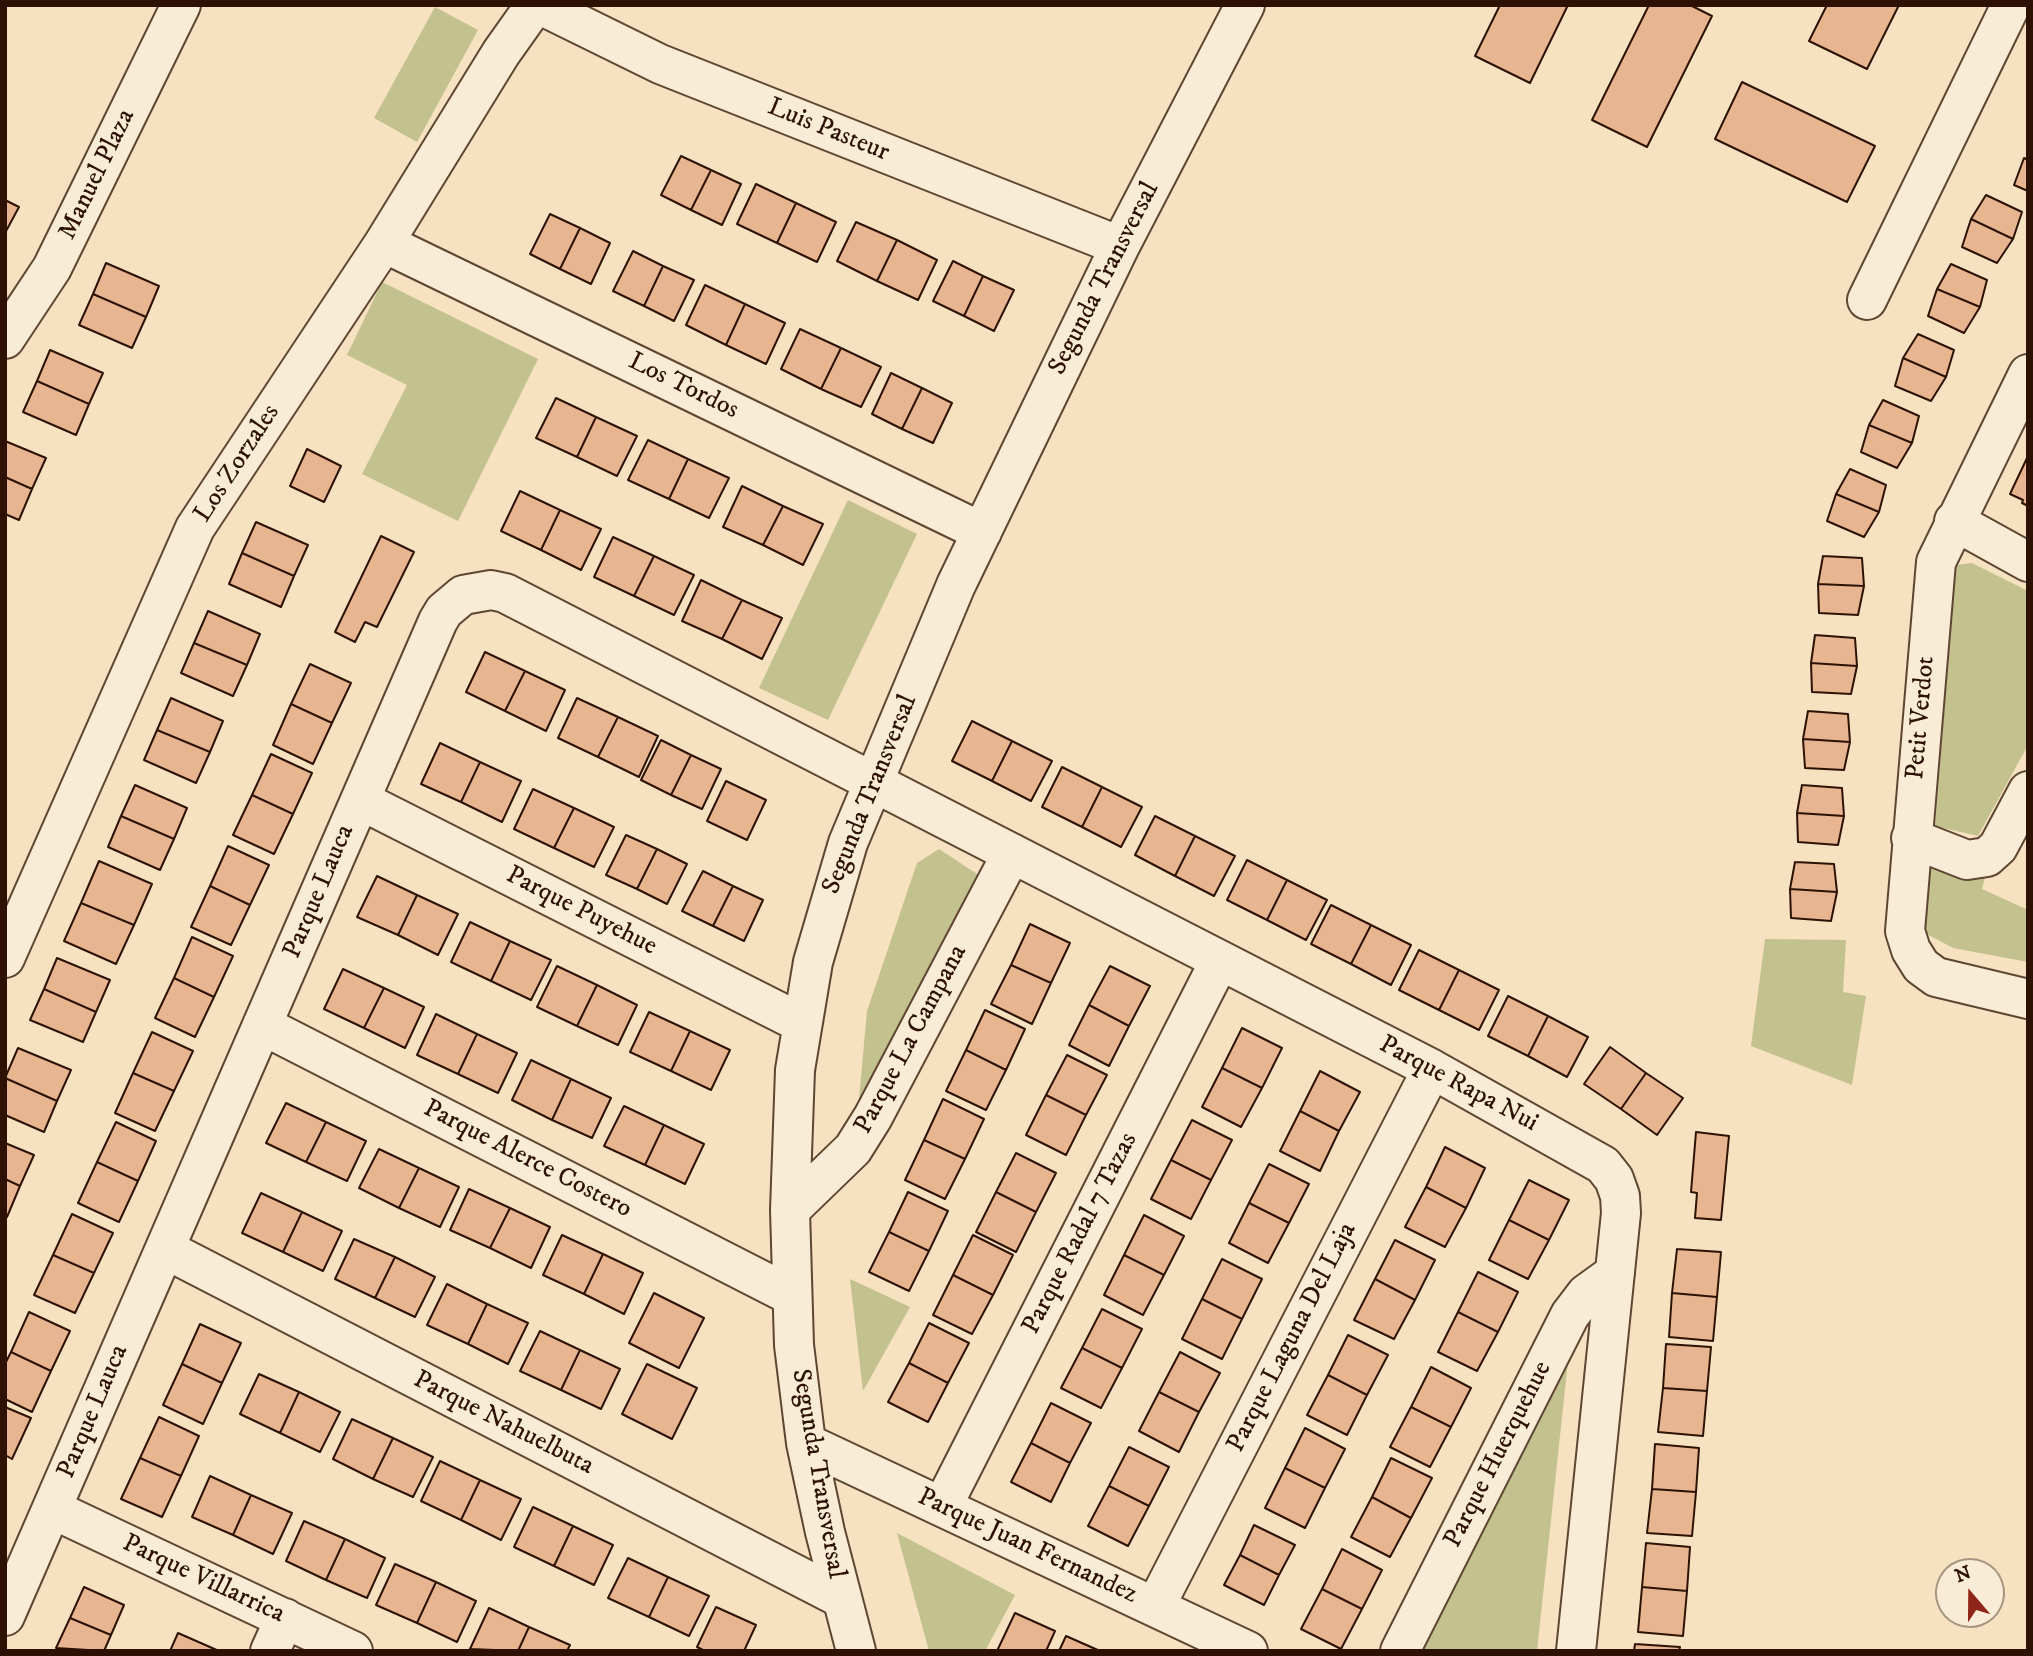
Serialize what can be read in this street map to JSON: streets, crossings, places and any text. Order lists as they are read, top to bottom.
{
  "streets": {
    "street": [
      "Luis Pasteur",
      "Manuel Plaza",
      "Segunda Transversal",
      "Los Tordos",
      "Los Zorzales",
      "Petit Verdot",
      "Parque Lauca",
      "Parque Puyehue",
      "Parque La Campana",
      "Parque Rapa Nui",
      "Parque Alerce Costero",
      "Parque Radal 7 Tazas",
      "Parque Laguna Del Laja",
      "Parque Nahuelbuta",
      "Parque Huerquehue",
      "Parque Juan Fernandez",
      "Parque Villarrica"
    ]
  },
  "crossings": [
    ["Luis Pasteur", "Segunda Transversal"],
    ["Luis Pasteur", "Los Zorzales"],
    ["Segunda Transversal", "Los Tordos"],
    ["Segunda Transversal", "Parque Lauca"],
    ["Segunda Transversal", "Parque Puyehue"],
    ["Segunda Transversal", "Parque La Campana"],
    ["Segunda Transversal", "Parque Rapa Nui"],
    ["Segunda Transversal", "Parque Alerce Costero"],
    ["Segunda Transversal", "Parque Nahuelbuta"],
    ["Segunda Transversal", "Parque Juan Fernandez"],
    ["Los Tordos", "Los Zorzales"],
    ["Parque Lauca", "Parque Puyehue"],
    ["Parque Lauca", "Parque Rapa Nui"],
    ["Parque Lauca", "Parque Alerce Costero"],
    ["Parque Lauca", "Parque Nahuelbuta"],
    ["Parque Lauca", "Parque Villarrica"],
    ["Parque La Campana", "Parque Rapa Nui"],
    ["Parque Rapa Nui", "Parque Radal 7 Tazas"],
    ["Parque Rapa Nui", "Parque Laguna Del Laja"],
    ["Parque Rapa Nui", "Parque Huerquehue"],
    ["Parque Radal 7 Tazas", "Parque Juan Fernandez"],
    ["Parque Laguna Del Laja", "Parque Juan Fernandez"]
  ],
  "north": "top"
}
